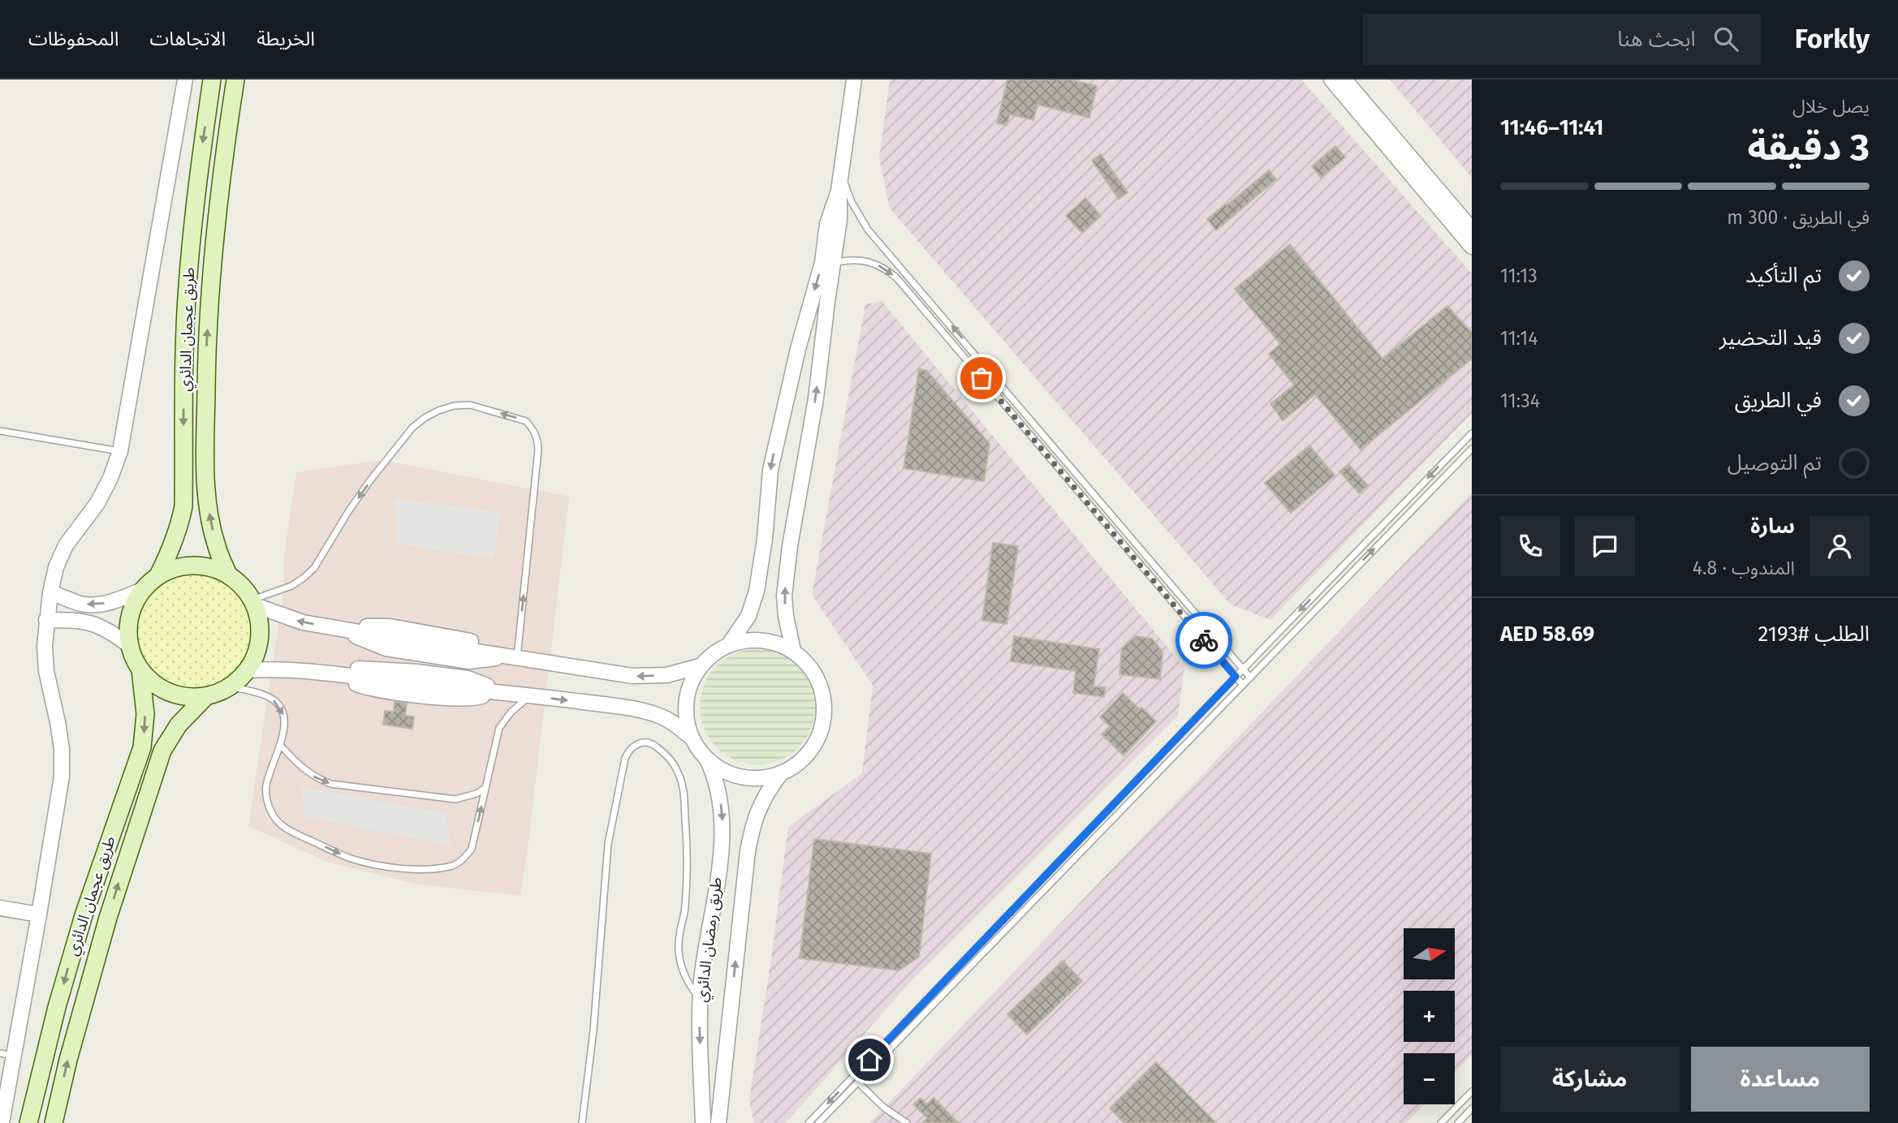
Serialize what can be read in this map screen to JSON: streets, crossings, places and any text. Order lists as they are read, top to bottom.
{
  "streets": {
    "main road": ["طريق عجمان الدائري"],
    "street": ["طريق رمضان الدائري"]
  },
  "north": "right",
  "page": {
    "header": "Forkly",
    "search": "ابحث هنا",
    "nav": ["الخريطة", "الاتجاهات", "المحفوظات"],
    "heading": ["3 دقيقة", "يصل خلال", "11:41–11:46"],
    "panel": [
      "سارة",
      "المندوب · 4.8",
      "الطلب #2193",
      "AED 58.69"
    ],
    "bar": "في الطريق · 300 m",
    "list": [
      ["تم التأكيد", "11:13"],
      ["قيد التحضير", "11:14"],
      ["في الطريق", "11:34"],
      "تم التوصيل"
    ],
    "map_buttons": ["+", "−"],
    "buttons": ["مساعدة", "مشاركة"]
  }
}
